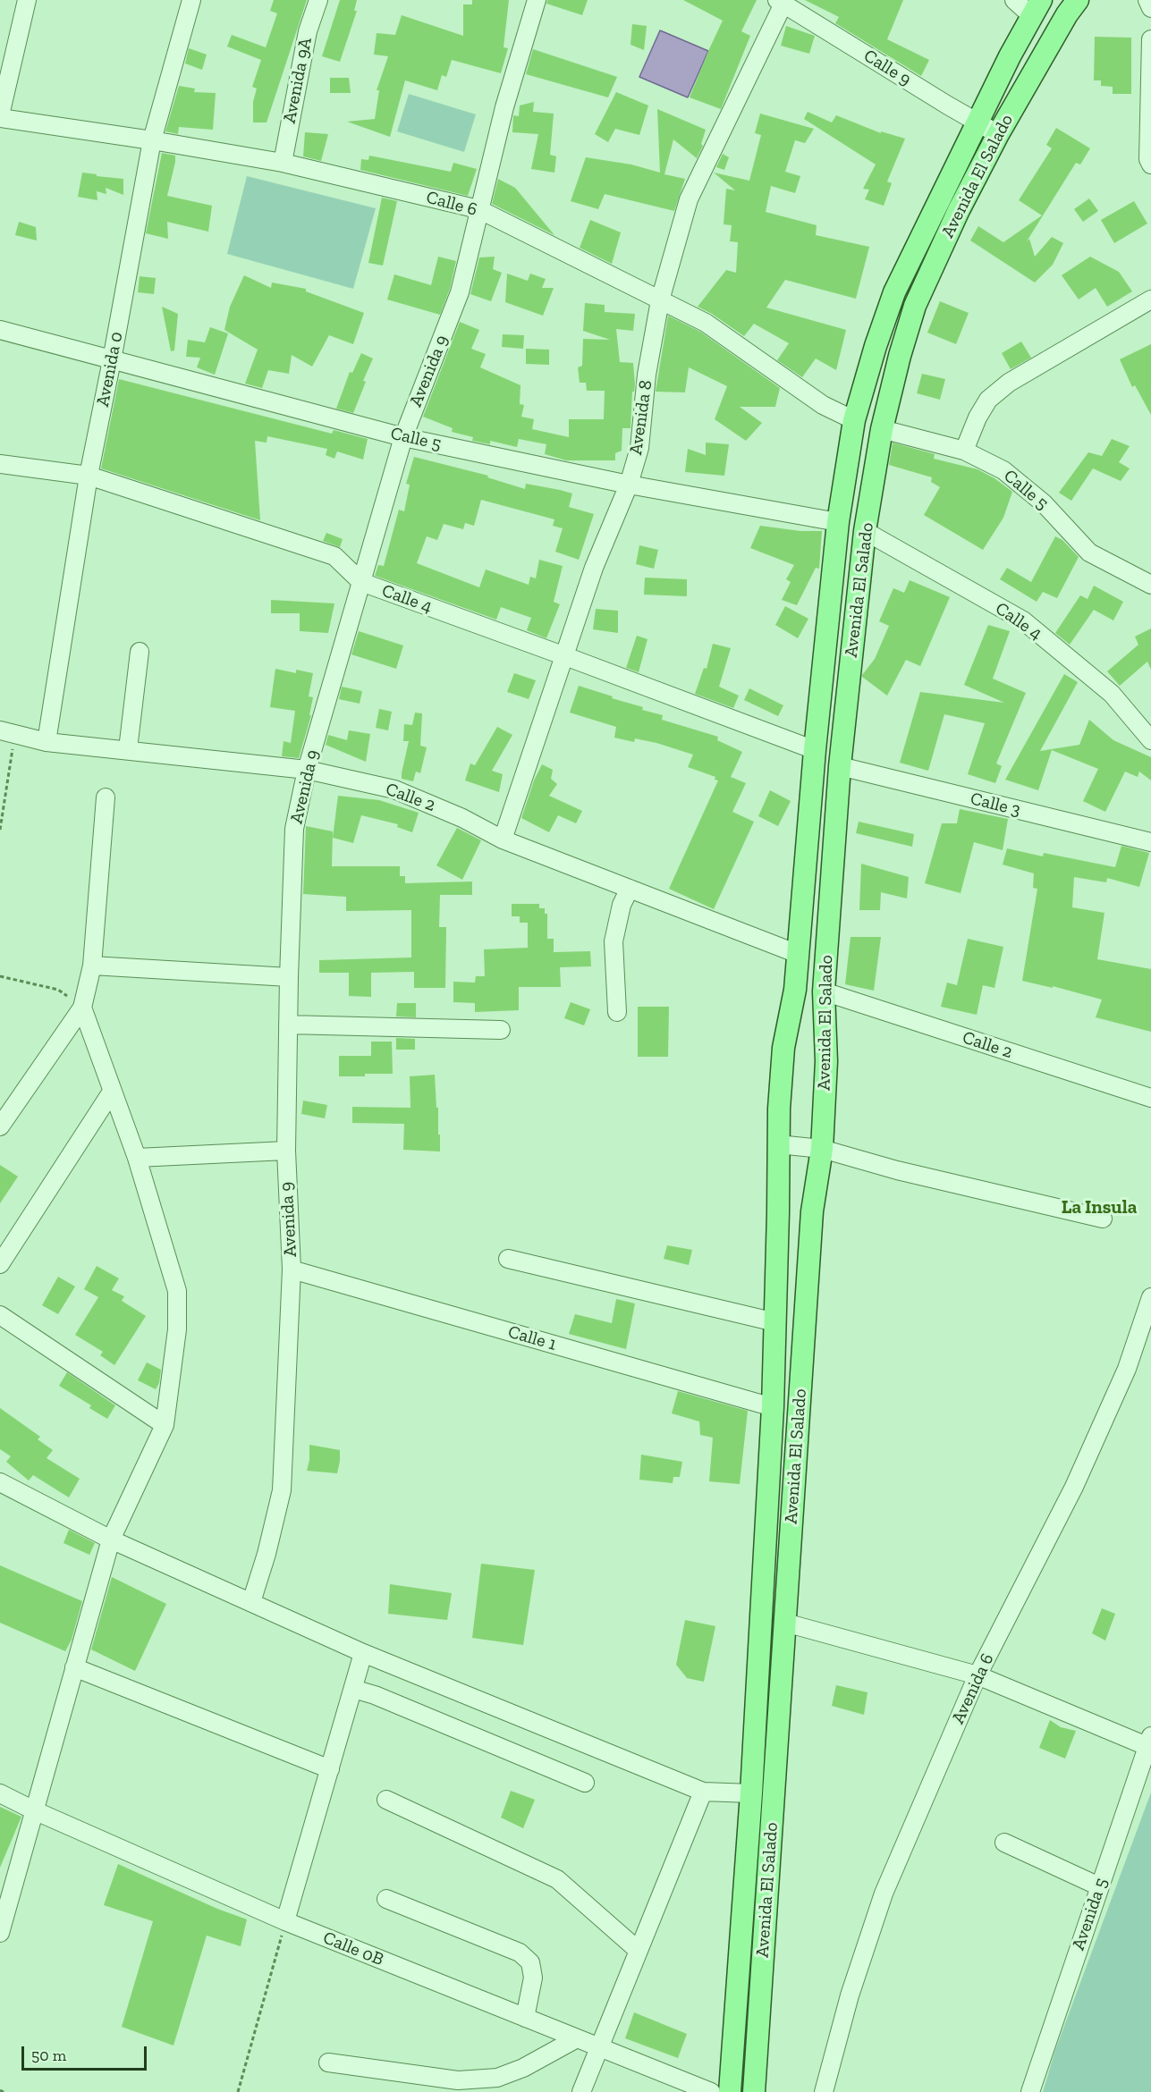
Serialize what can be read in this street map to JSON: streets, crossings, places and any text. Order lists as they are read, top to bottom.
{
  "streets": {
    "main road": ["Avenida El Salado"],
    "street": [
      "Calle 9",
      "Avenida 9A",
      "Calle 6",
      "Avenida 0",
      "Avenida 9",
      "Avenida 8",
      "Calle 5",
      "Calle 4",
      "Calle 2",
      "Calle 3",
      "Calle 1",
      "Avenida 6",
      "Avenida 5",
      "Calle 0B"
    ]
  },
  "crossings": [
    ["Calle 9", "Avenida El Salado"],
    ["Calle 9", "Avenida 8"],
    ["Avenida 9A", "Calle 6"],
    ["Avenida El Salado", "Calle 6"],
    ["Avenida El Salado", "Calle 5"],
    ["Avenida El Salado", "Calle 4"],
    ["Avenida El Salado", "Calle 2"],
    ["Avenida El Salado", "Calle 3"],
    ["Avenida El Salado", "Calle 1"],
    ["Calle 6", "Avenida 0"],
    ["Calle 6", "Avenida 9"],
    ["Calle 6", "Avenida 8"],
    ["Avenida 0", "Calle 5"],
    ["Avenida 0", "Calle 4"],
    ["Avenida 0", "Calle 2"],
    ["Avenida 9", "Calle 5"],
    ["Avenida 9", "Calle 4"],
    ["Avenida 9", "Calle 2"],
    ["Avenida 9", "Calle 1"],
    ["Avenida 8", "Calle 5"],
    ["Avenida 8", "Calle 4"],
    ["Avenida 8", "Calle 2"]
  ],
  "districts": ["La Insula"],
  "scale_bar": "50 m"
}
